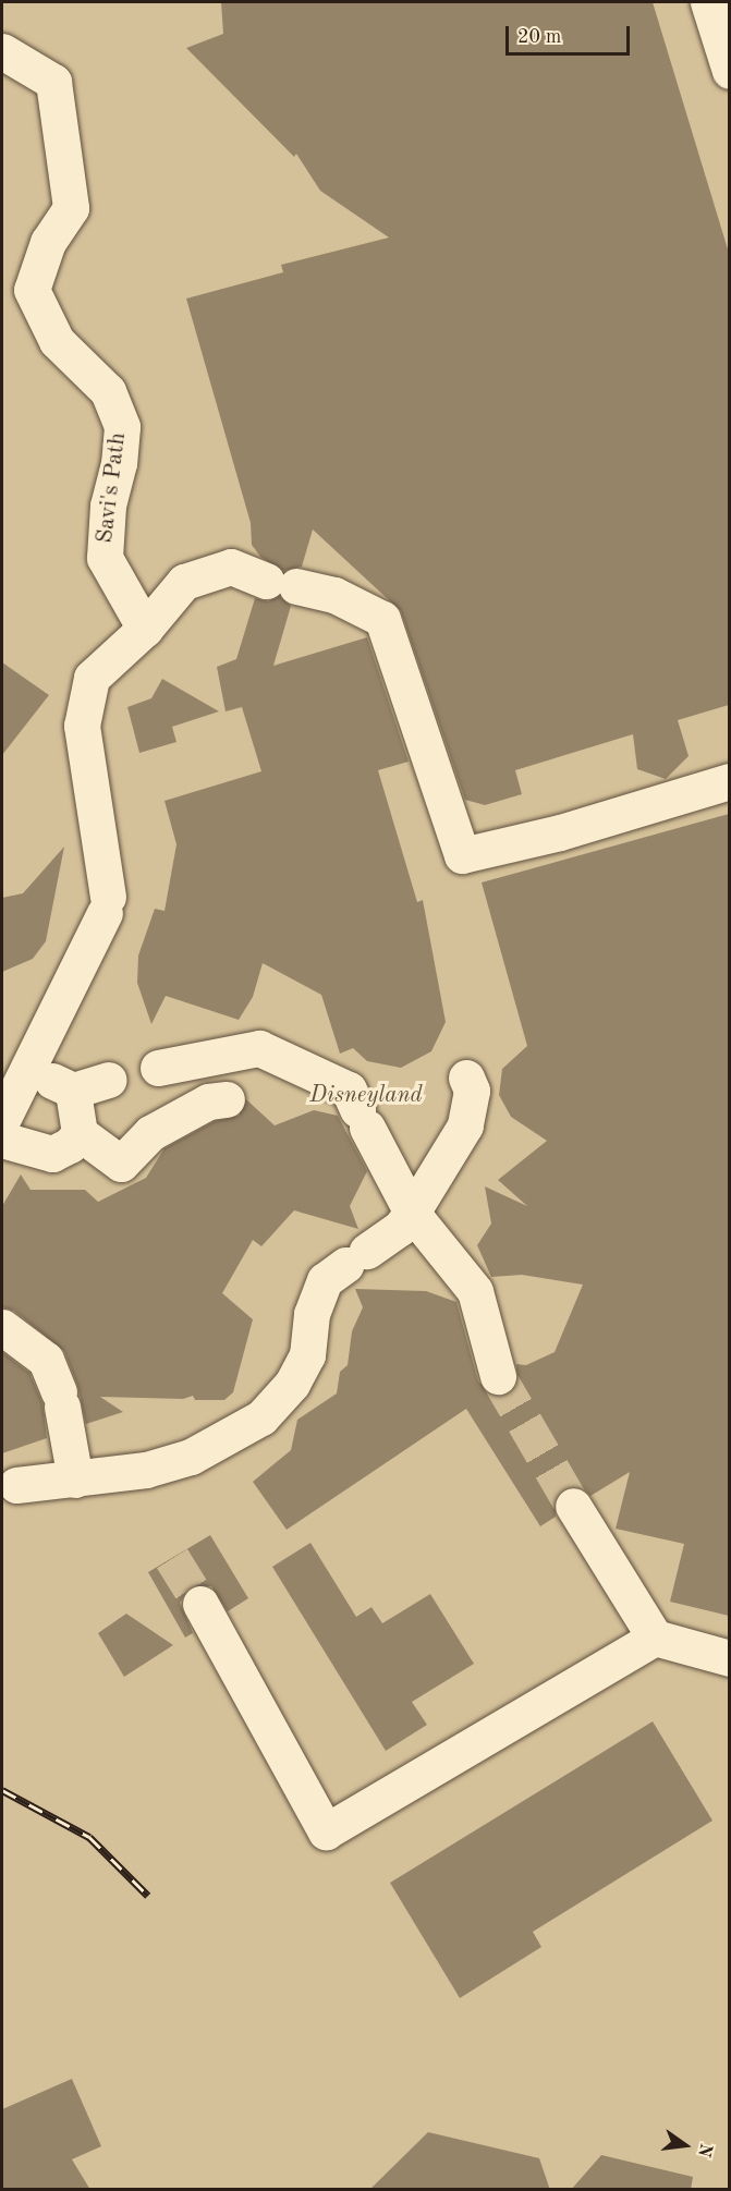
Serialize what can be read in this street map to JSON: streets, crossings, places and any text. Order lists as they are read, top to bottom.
{
  "streets": {
    "street": ["Savi's Path"]
  },
  "parks": ["Disneyland"],
  "scale_bar": "20 m",
  "north": "right"
}
